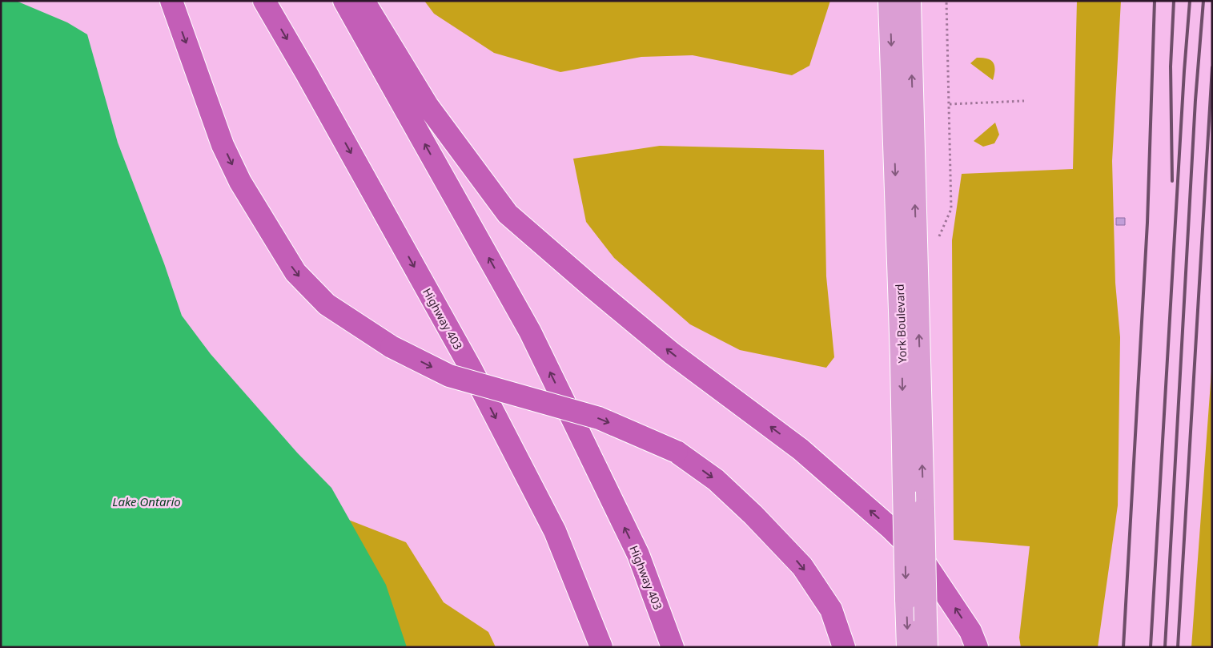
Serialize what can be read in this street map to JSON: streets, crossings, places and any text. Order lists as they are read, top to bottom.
{
  "streets": {
    "highway": ["Highway 403"],
    "main road": ["York Boulevard"]
  },
  "water": ["Lake Ontario"]
}
